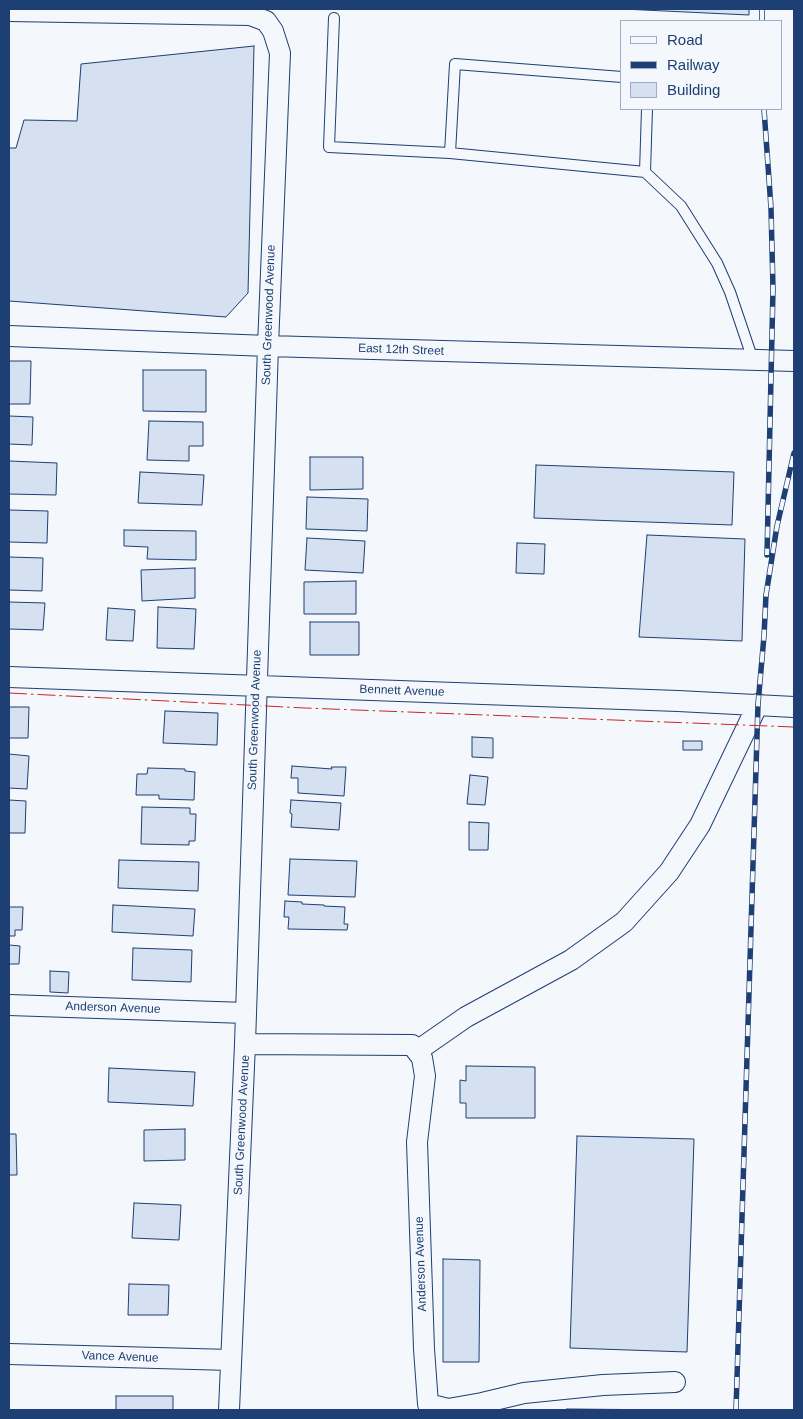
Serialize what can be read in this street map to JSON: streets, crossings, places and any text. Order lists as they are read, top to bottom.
{
  "streets": {
    "street": [
      "South Greenwood Avenue",
      "East 12th Street",
      "Bennett Avenue",
      "Anderson Avenue",
      "Vance Avenue"
    ]
  },
  "crossings": [
    ["South Greenwood Avenue", "East 12th Street"],
    ["South Greenwood Avenue", "Bennett Avenue"],
    ["South Greenwood Avenue", "Anderson Avenue"],
    ["South Greenwood Avenue", "Vance Avenue"]
  ],
  "legend": ["Road", "Railway", "Building"]
}
